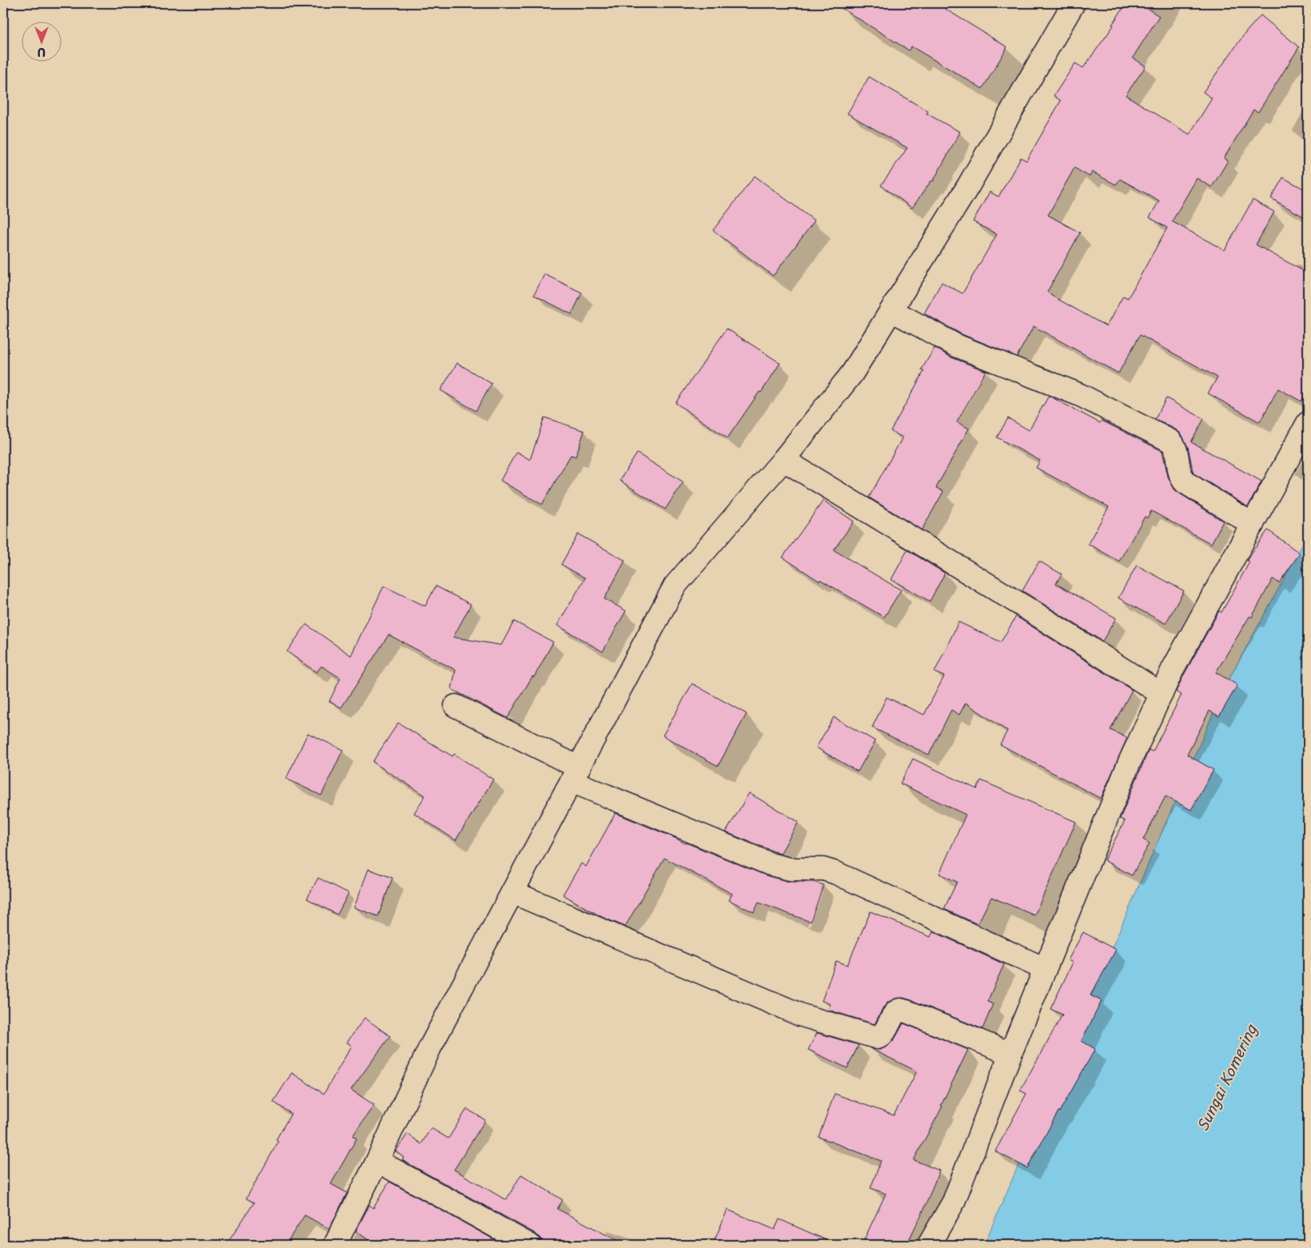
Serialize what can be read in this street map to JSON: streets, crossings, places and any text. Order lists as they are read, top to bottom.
{
  "water": ["Sungai Komering"],
  "north": "bottom"
}
